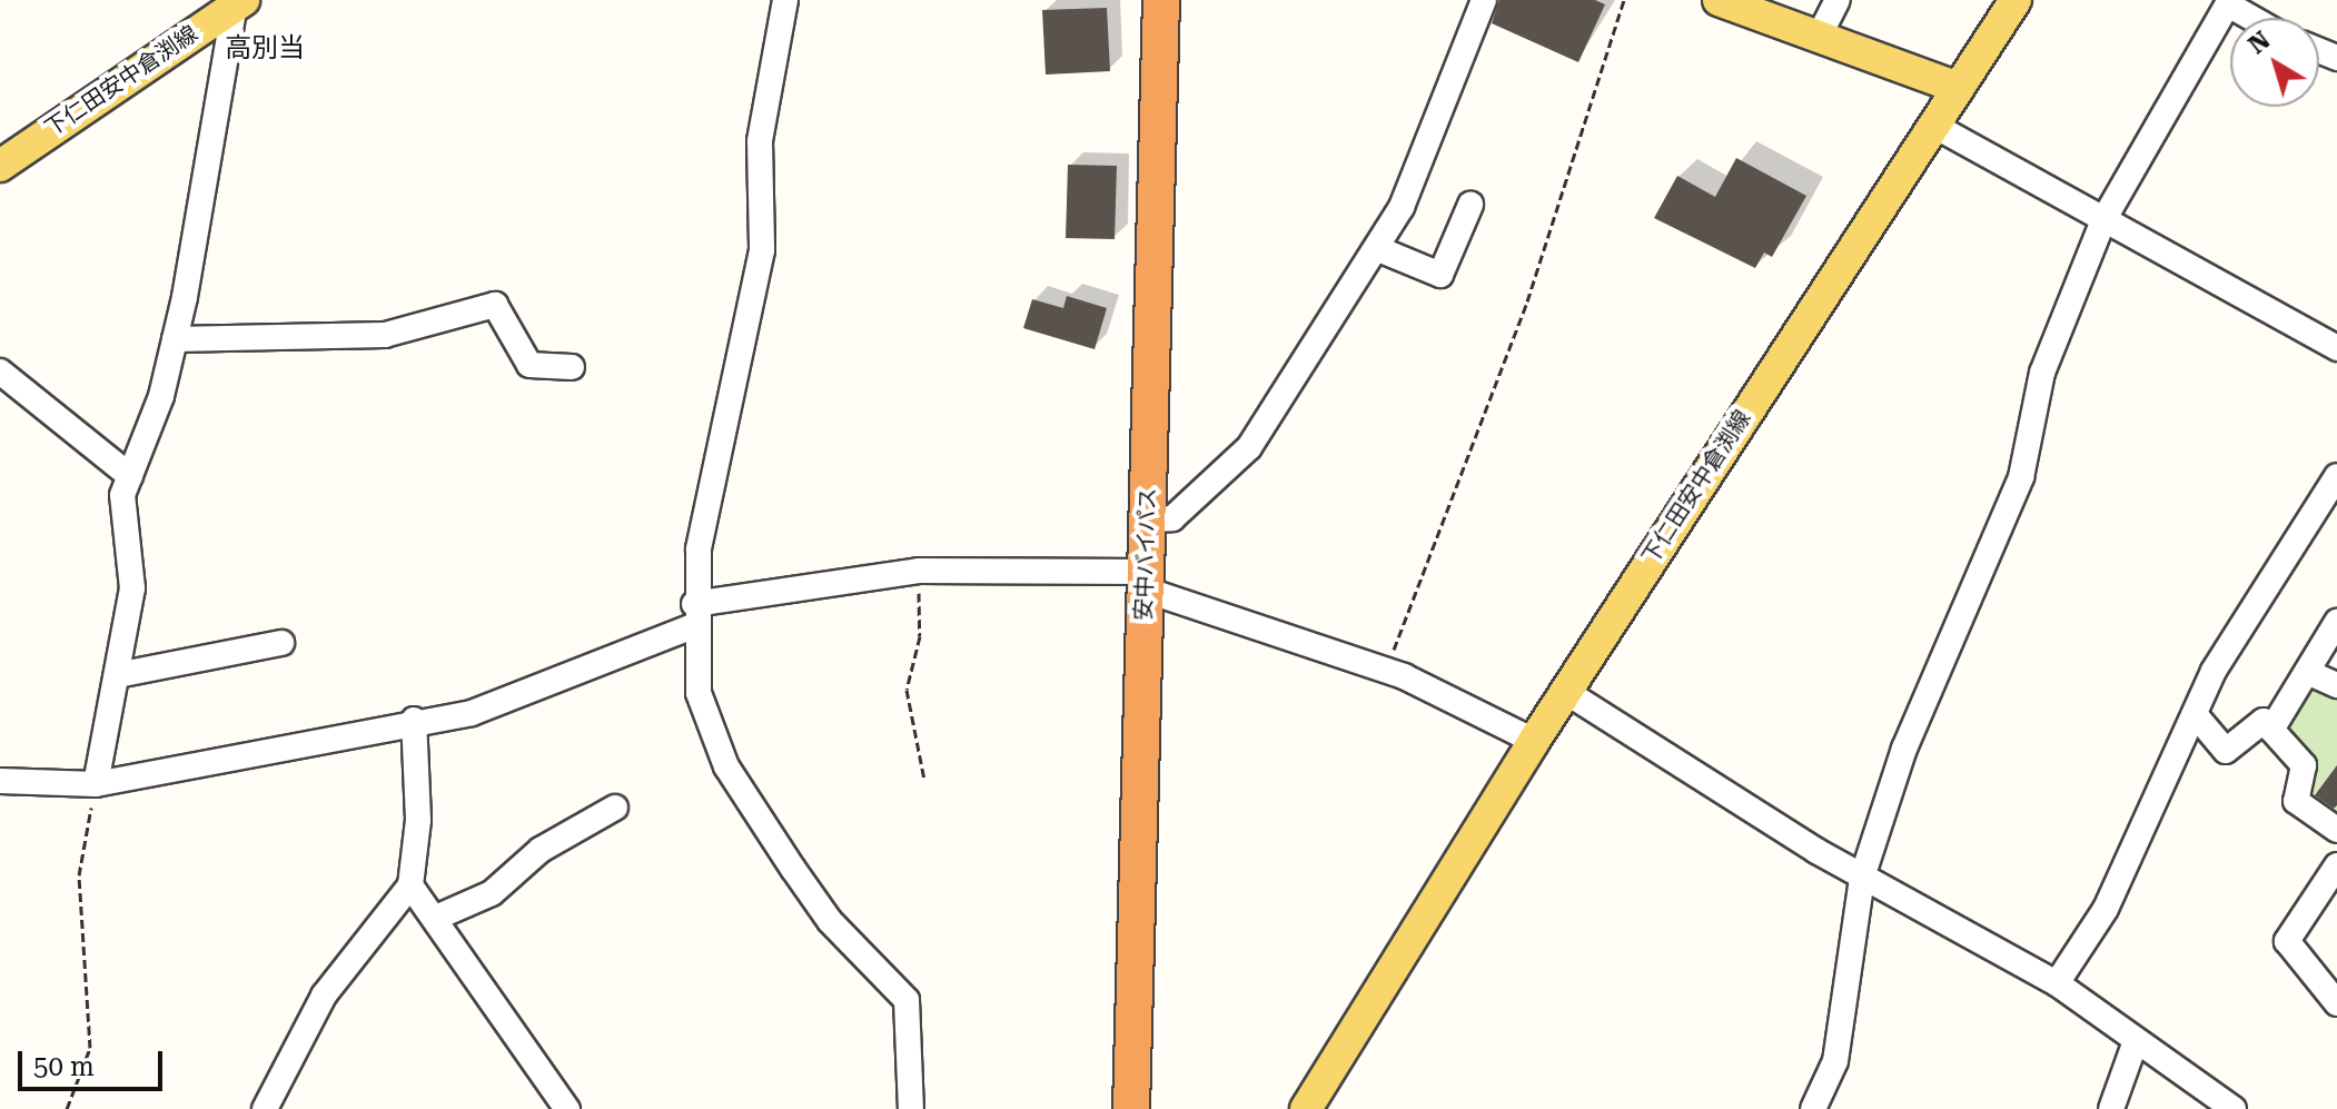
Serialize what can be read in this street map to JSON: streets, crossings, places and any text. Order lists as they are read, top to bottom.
{
  "streets": {
    "highway": ["安中バイパス"],
    "main road": ["下仁田安中倉渕線"]
  },
  "districts": ["高別当"],
  "scale_bar": "50 m",
  "north": "top left"
}
